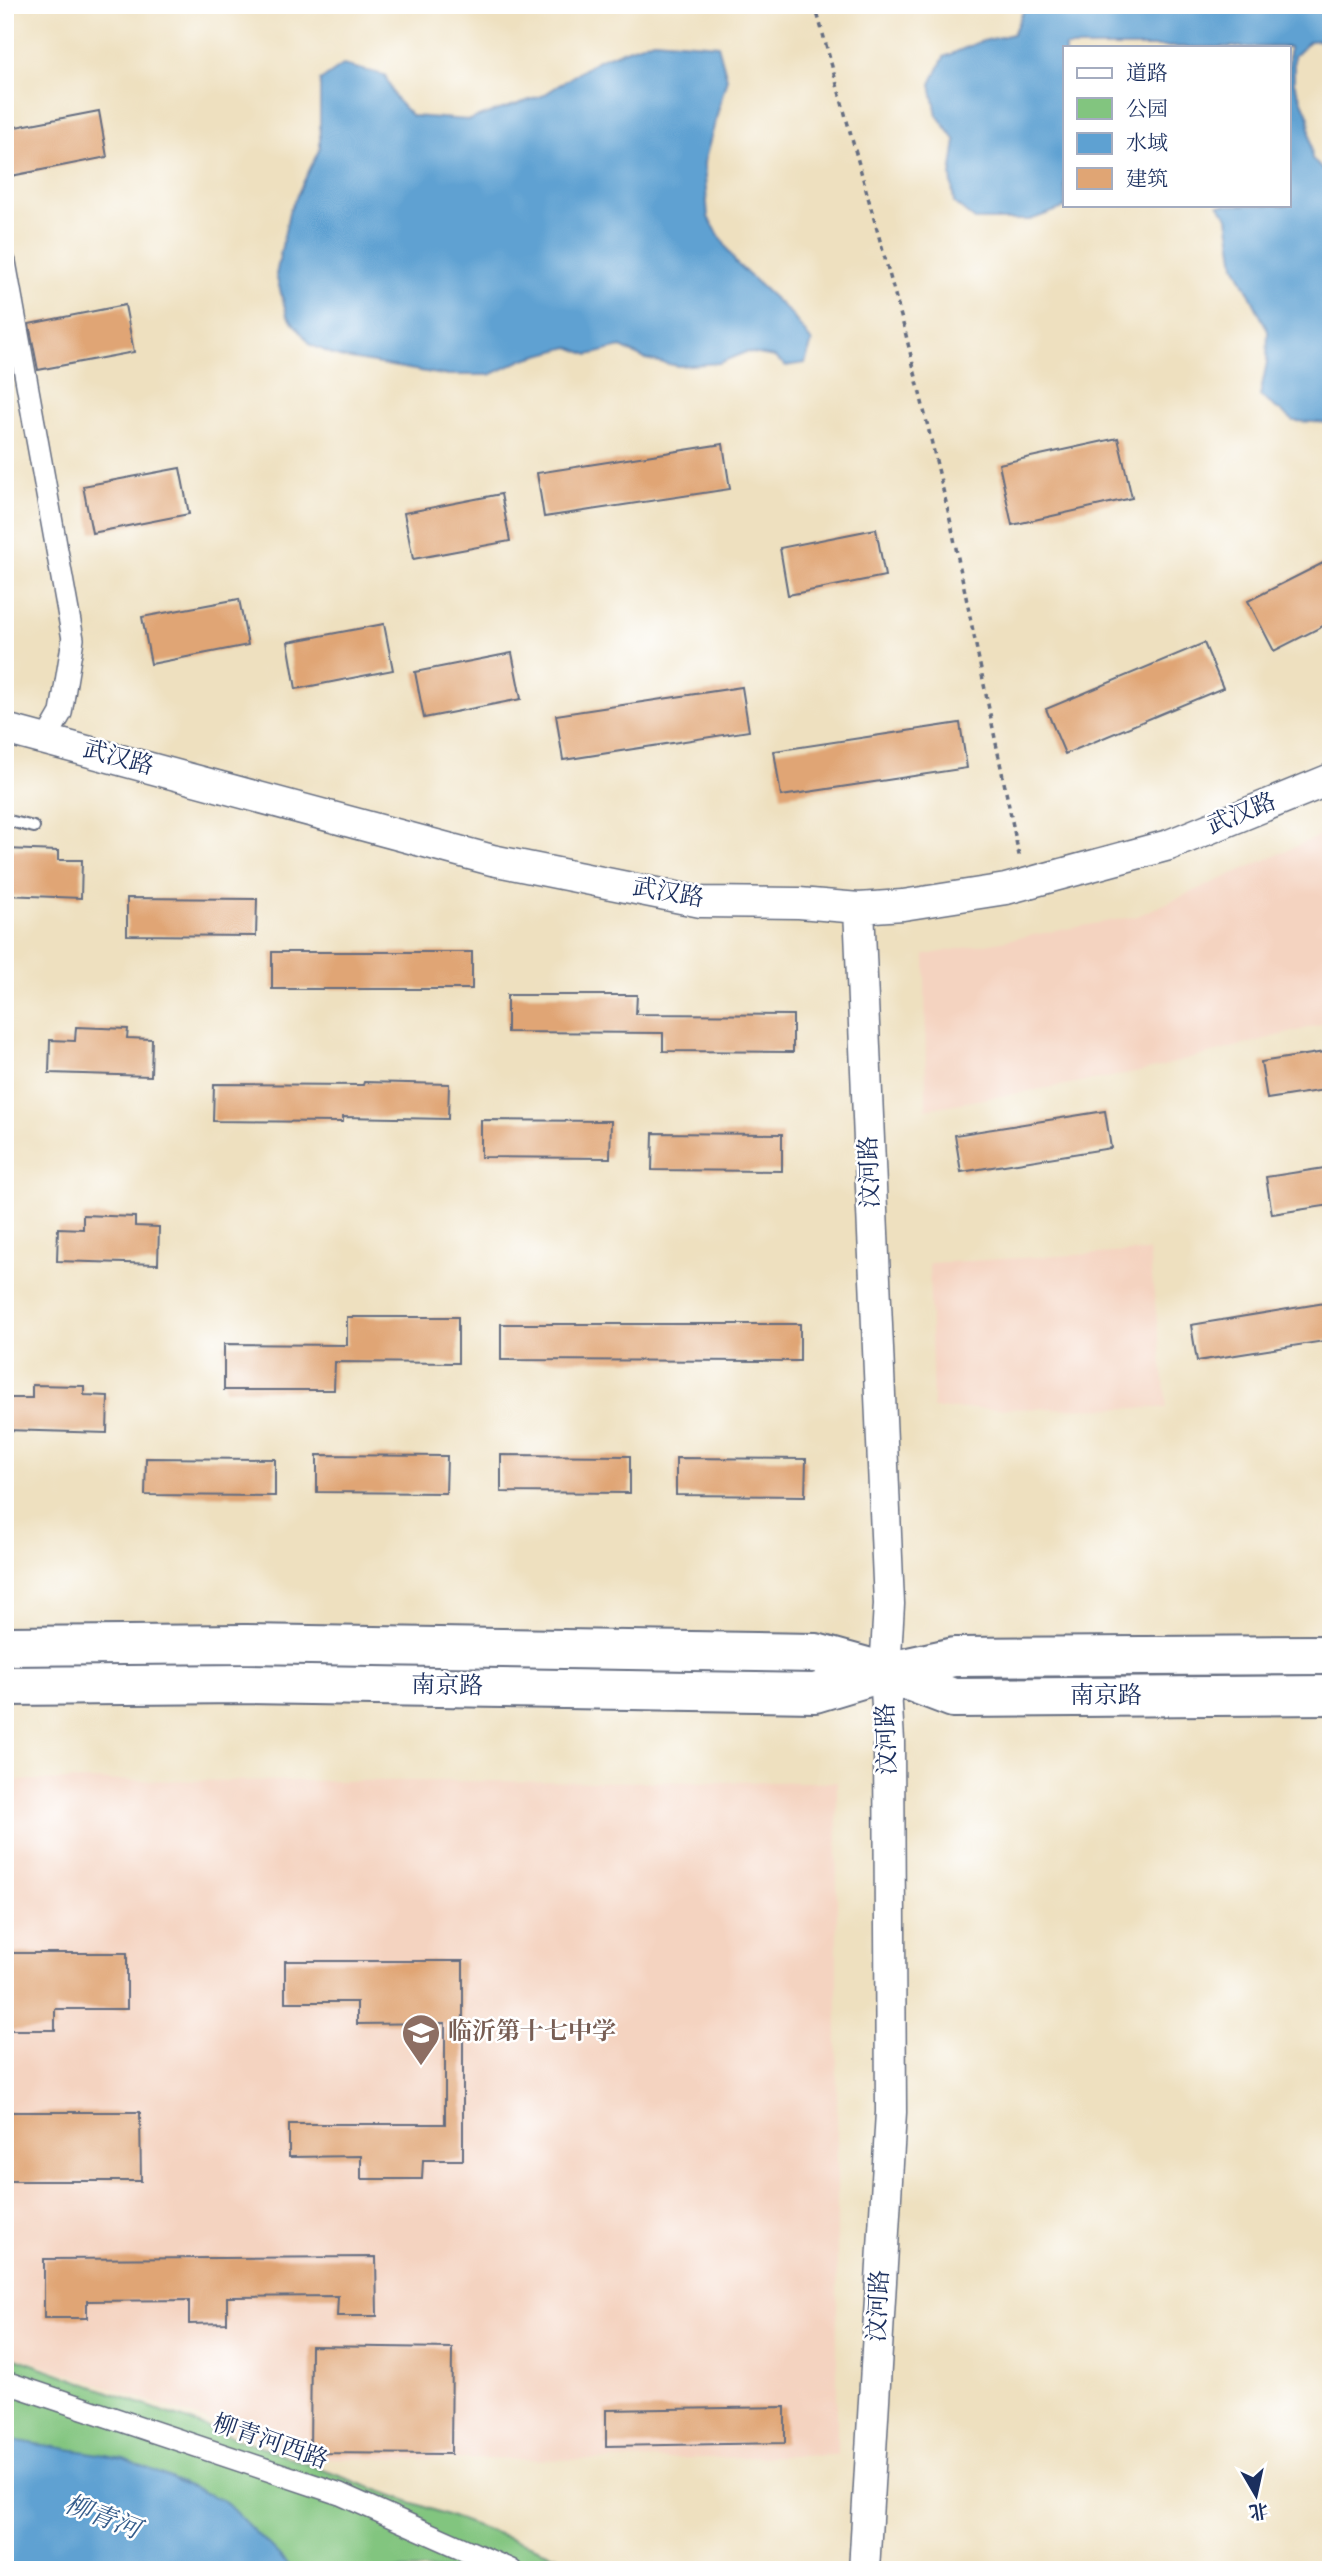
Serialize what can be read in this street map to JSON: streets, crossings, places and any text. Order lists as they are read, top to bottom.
{
  "streets": {
    "highway": ["南京路"],
    "street": ["武汉路", "汶河路", "柳青河西路"]
  },
  "crossings": [
    ["武汉路", "汶河路"],
    ["汶河路", "南京路"]
  ],
  "water": ["柳青河"],
  "places": {
    "school or university": ["临沂第十七中学"]
  },
  "legend": [
    "道路",
    "公园",
    "水域",
    "建筑"
  ],
  "north": "bottom"
}
